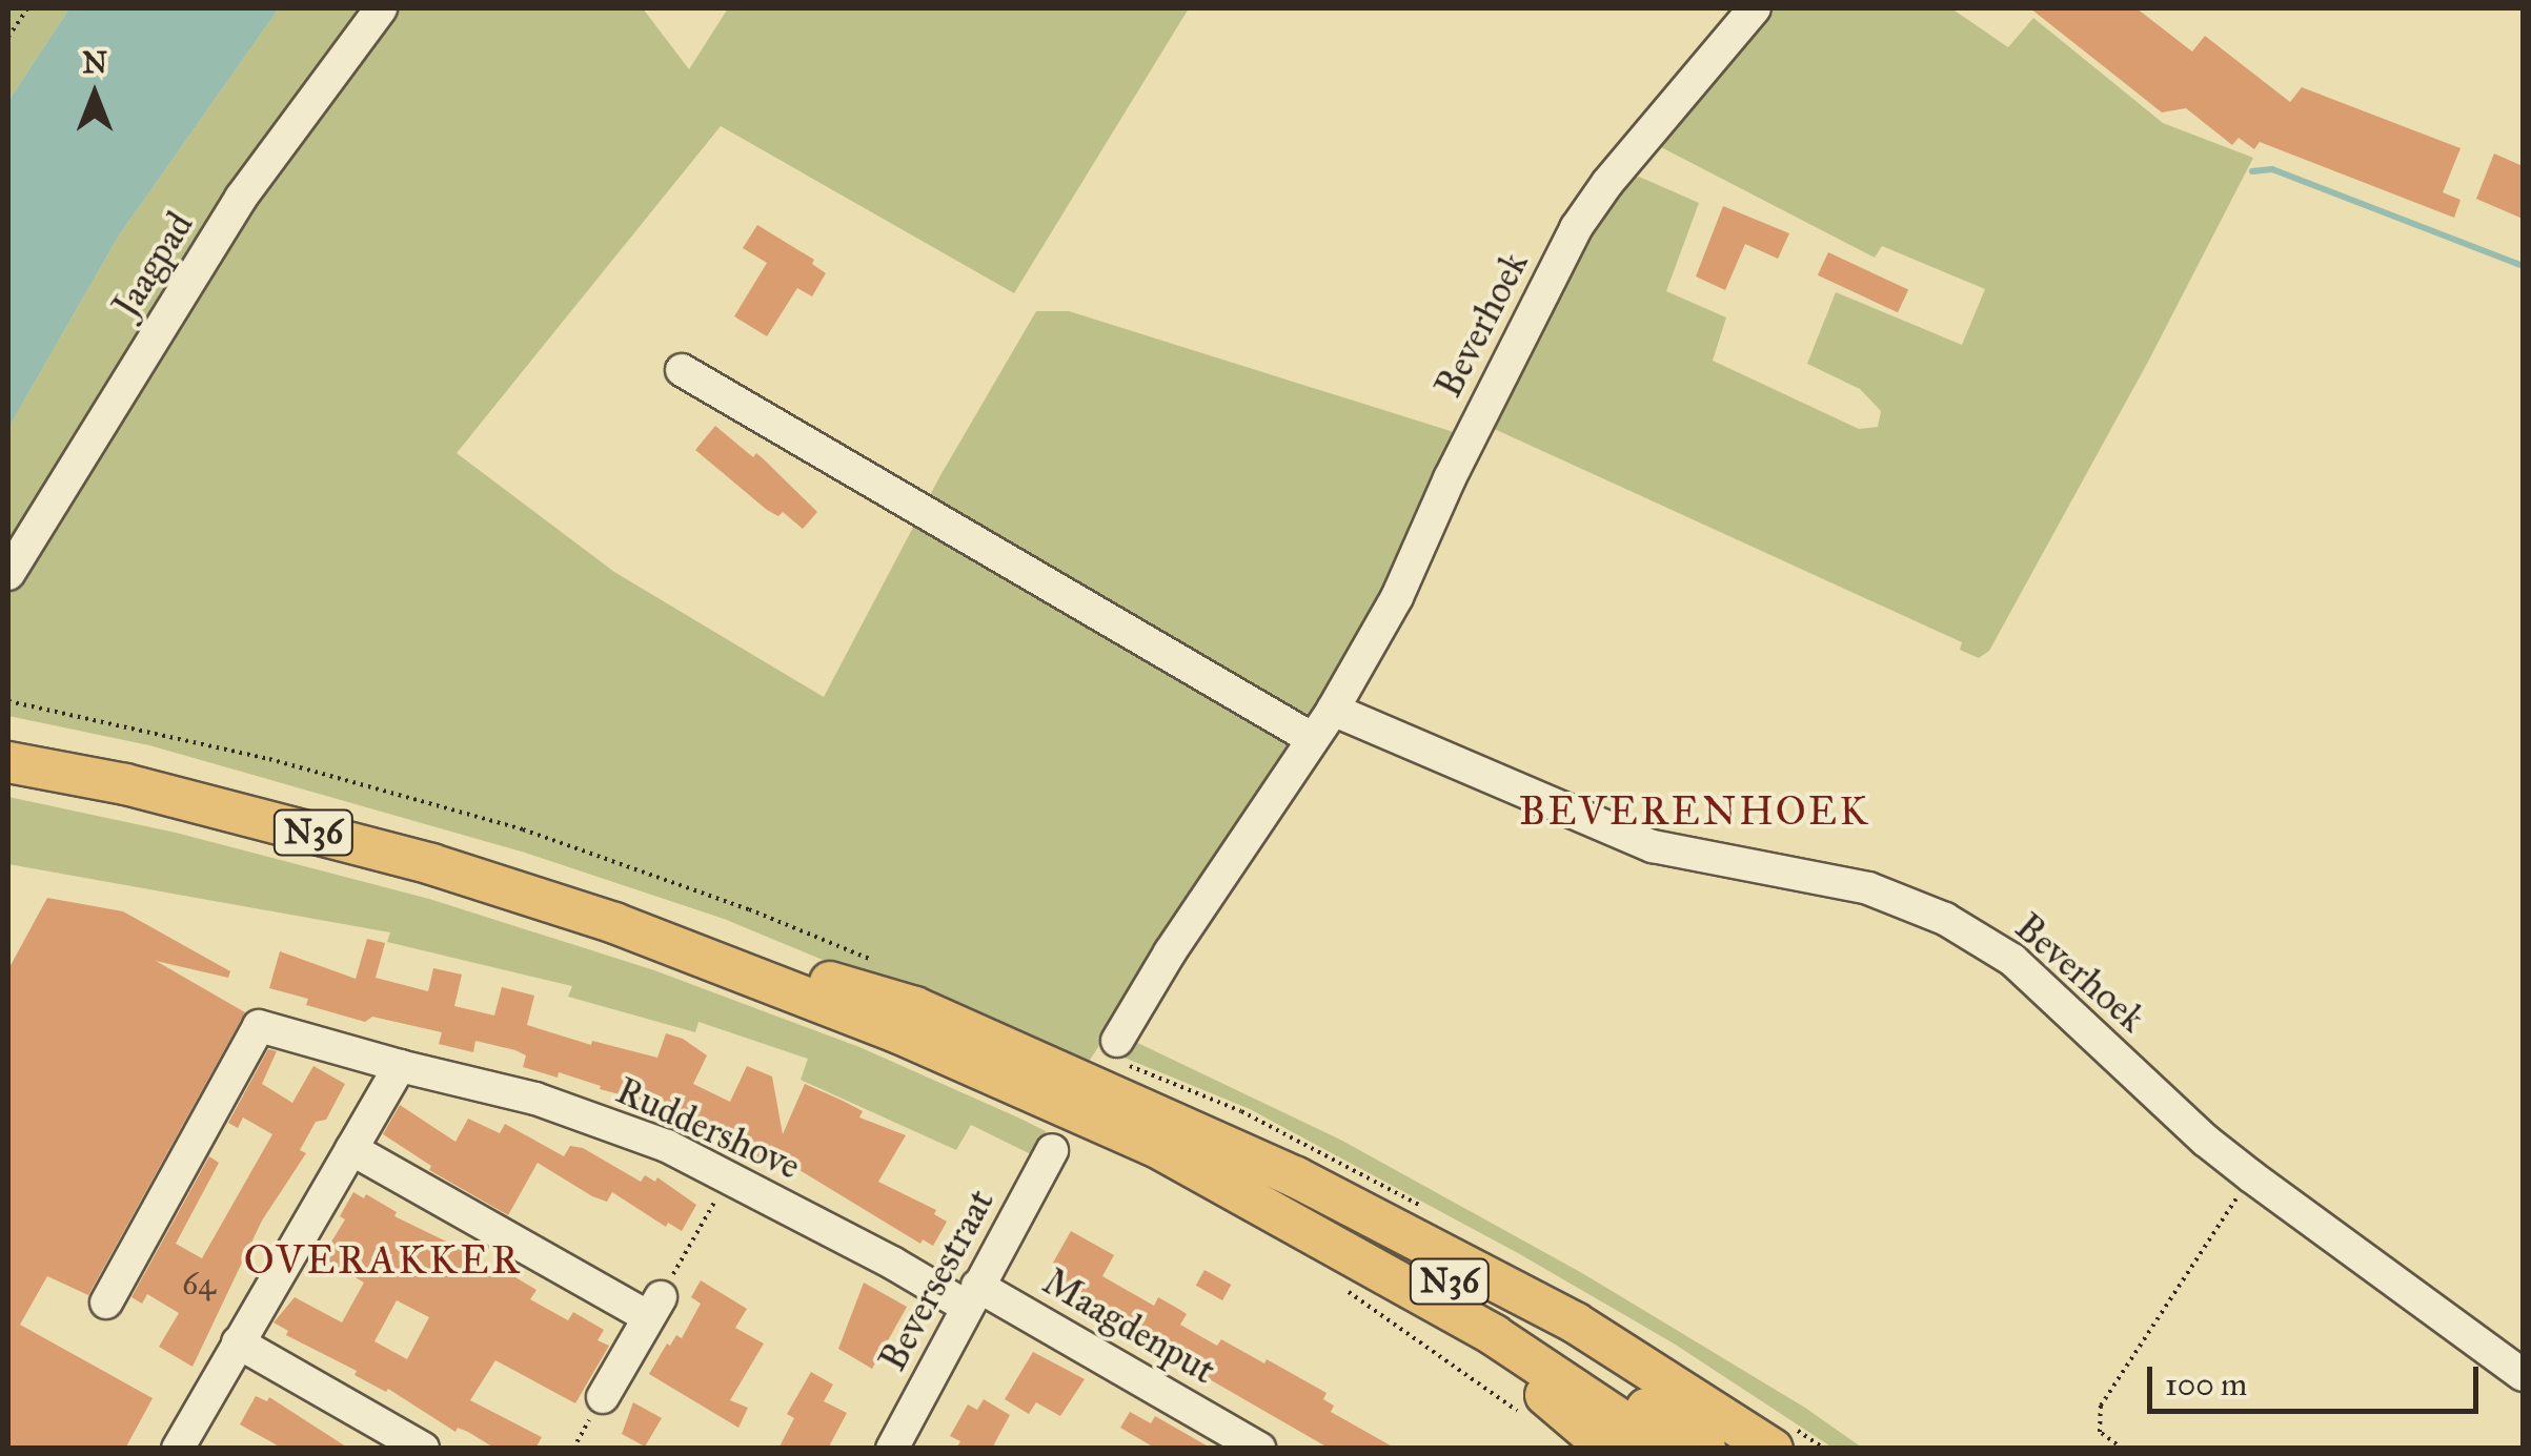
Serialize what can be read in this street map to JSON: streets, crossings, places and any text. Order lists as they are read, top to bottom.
{
  "streets": {
    "main road": ["N36"],
    "street": [
      "Jaagpad",
      "Beverhoek",
      "Ruddershove",
      "Beversestraat",
      "Maagdenput"
    ]
  },
  "crossings": [
    ["Ruddershove", "Beversestraat"],
    ["Ruddershove", "Maagdenput"],
    ["Beversestraat", "Maagdenput"]
  ],
  "districts": ["BEVERENHOEK", "OVERAKKER"],
  "house_numbers": ["64"],
  "scale_bar": "100 m",
  "north": "top"
}
